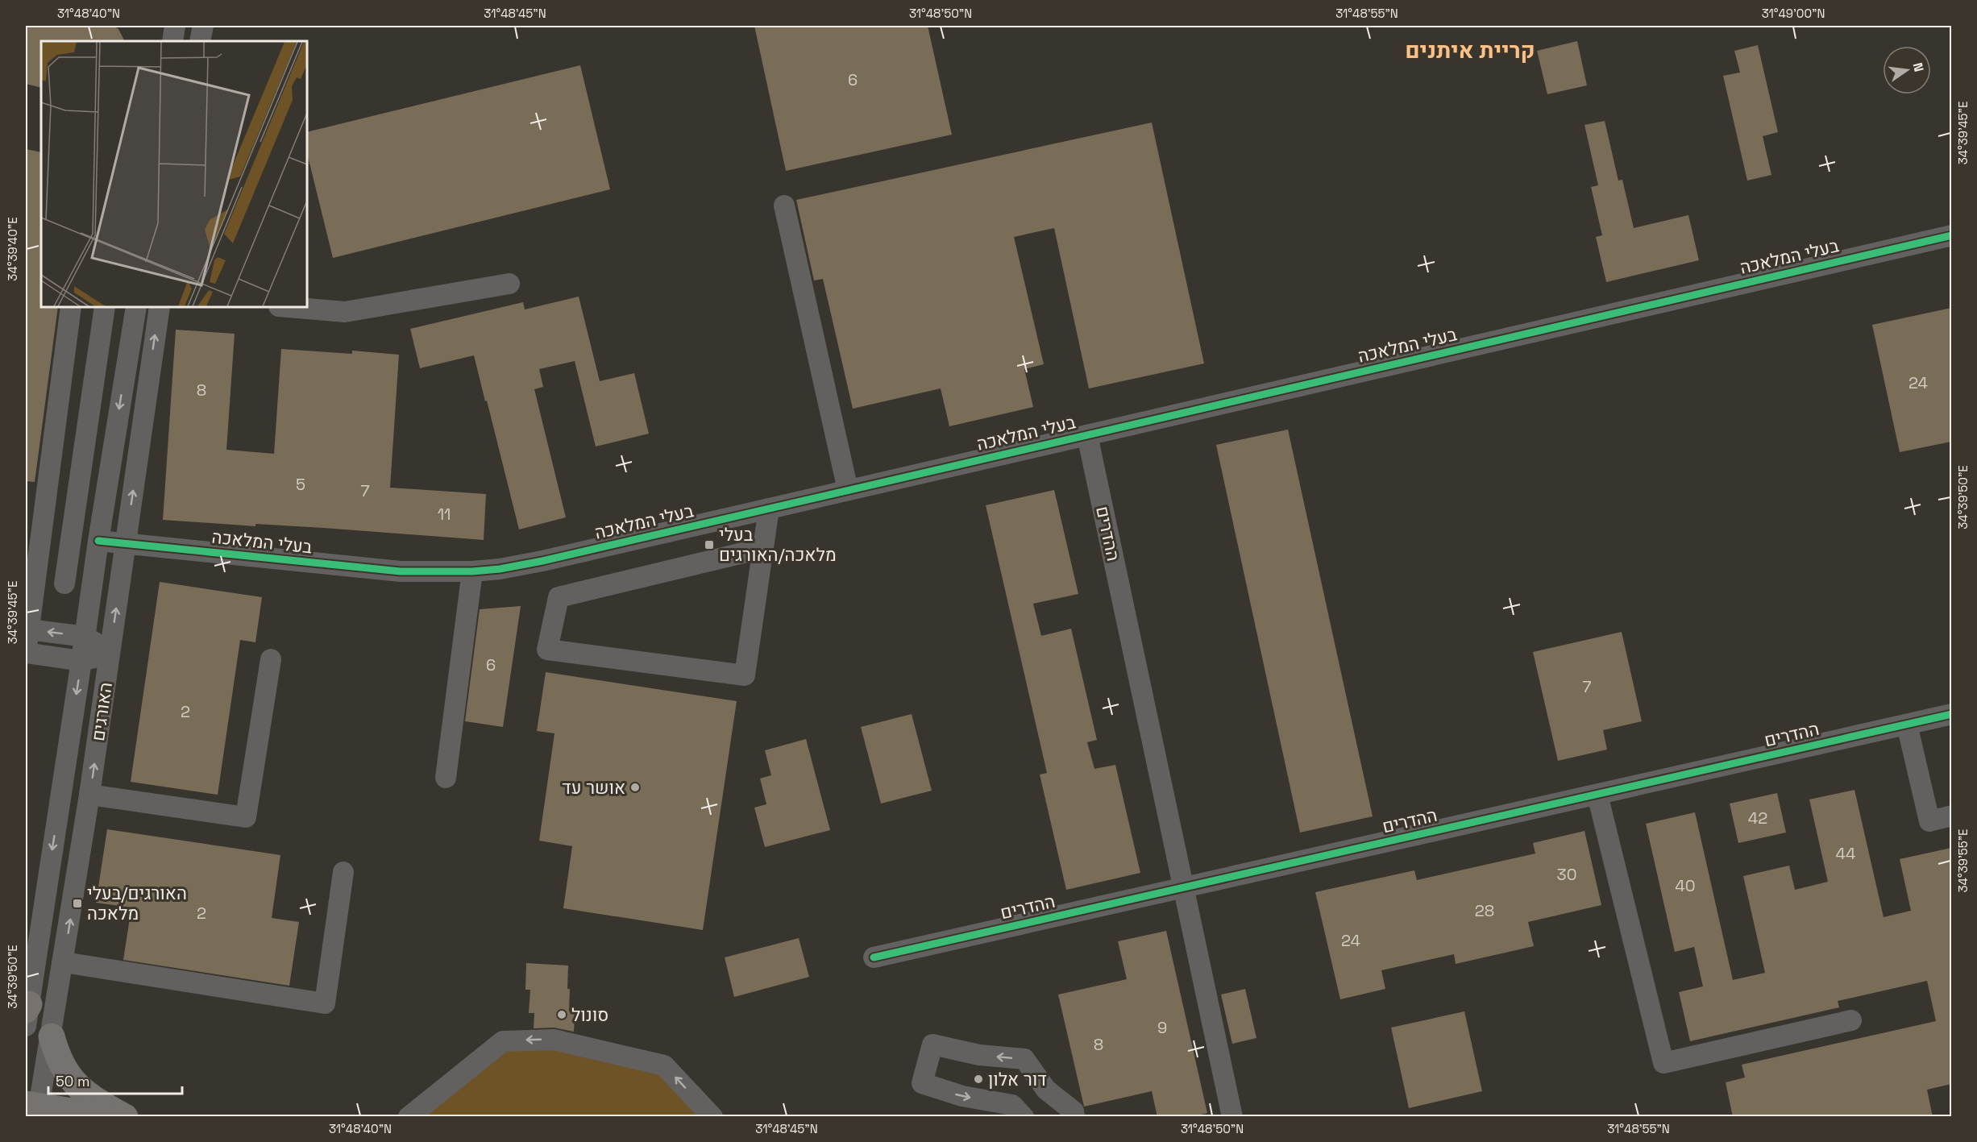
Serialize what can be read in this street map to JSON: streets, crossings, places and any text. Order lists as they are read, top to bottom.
{
  "streets": {
    "street": ["בעלי המלאכה", "ההדרים", "האורגים"]
  },
  "crossings": [
    ["בעלי המלאכה", "ההדרים"],
    ["בעלי המלאכה", "האורגים"]
  ],
  "districts": ["קריית איתנים"],
  "places": {
    "transit": ["בעלי מלאכה/האורגים", "האורגים/בעלי מלאכה"],
    "other": ["אושר עד", "סונול", "דור אלון"]
  },
  "house_numbers": [
    "6",
    "24",
    "8",
    "5",
    "7",
    "11",
    "6",
    "7",
    "2",
    "42",
    "44",
    "30",
    "40",
    "28",
    "2",
    "24",
    "9",
    "8"
  ],
  "scale_bar": "50 m",
  "north": "right",
  "coordinates": [
    "31°48'40\"N",
    "31°48'45\"N",
    "31°48'50\"N",
    "31°48'55\"N",
    "31°49'00\"N",
    "34°39'45\"E",
    "34°39'40\"E",
    "34°39'50\"E",
    "34°39'55\"E"
  ]
}
